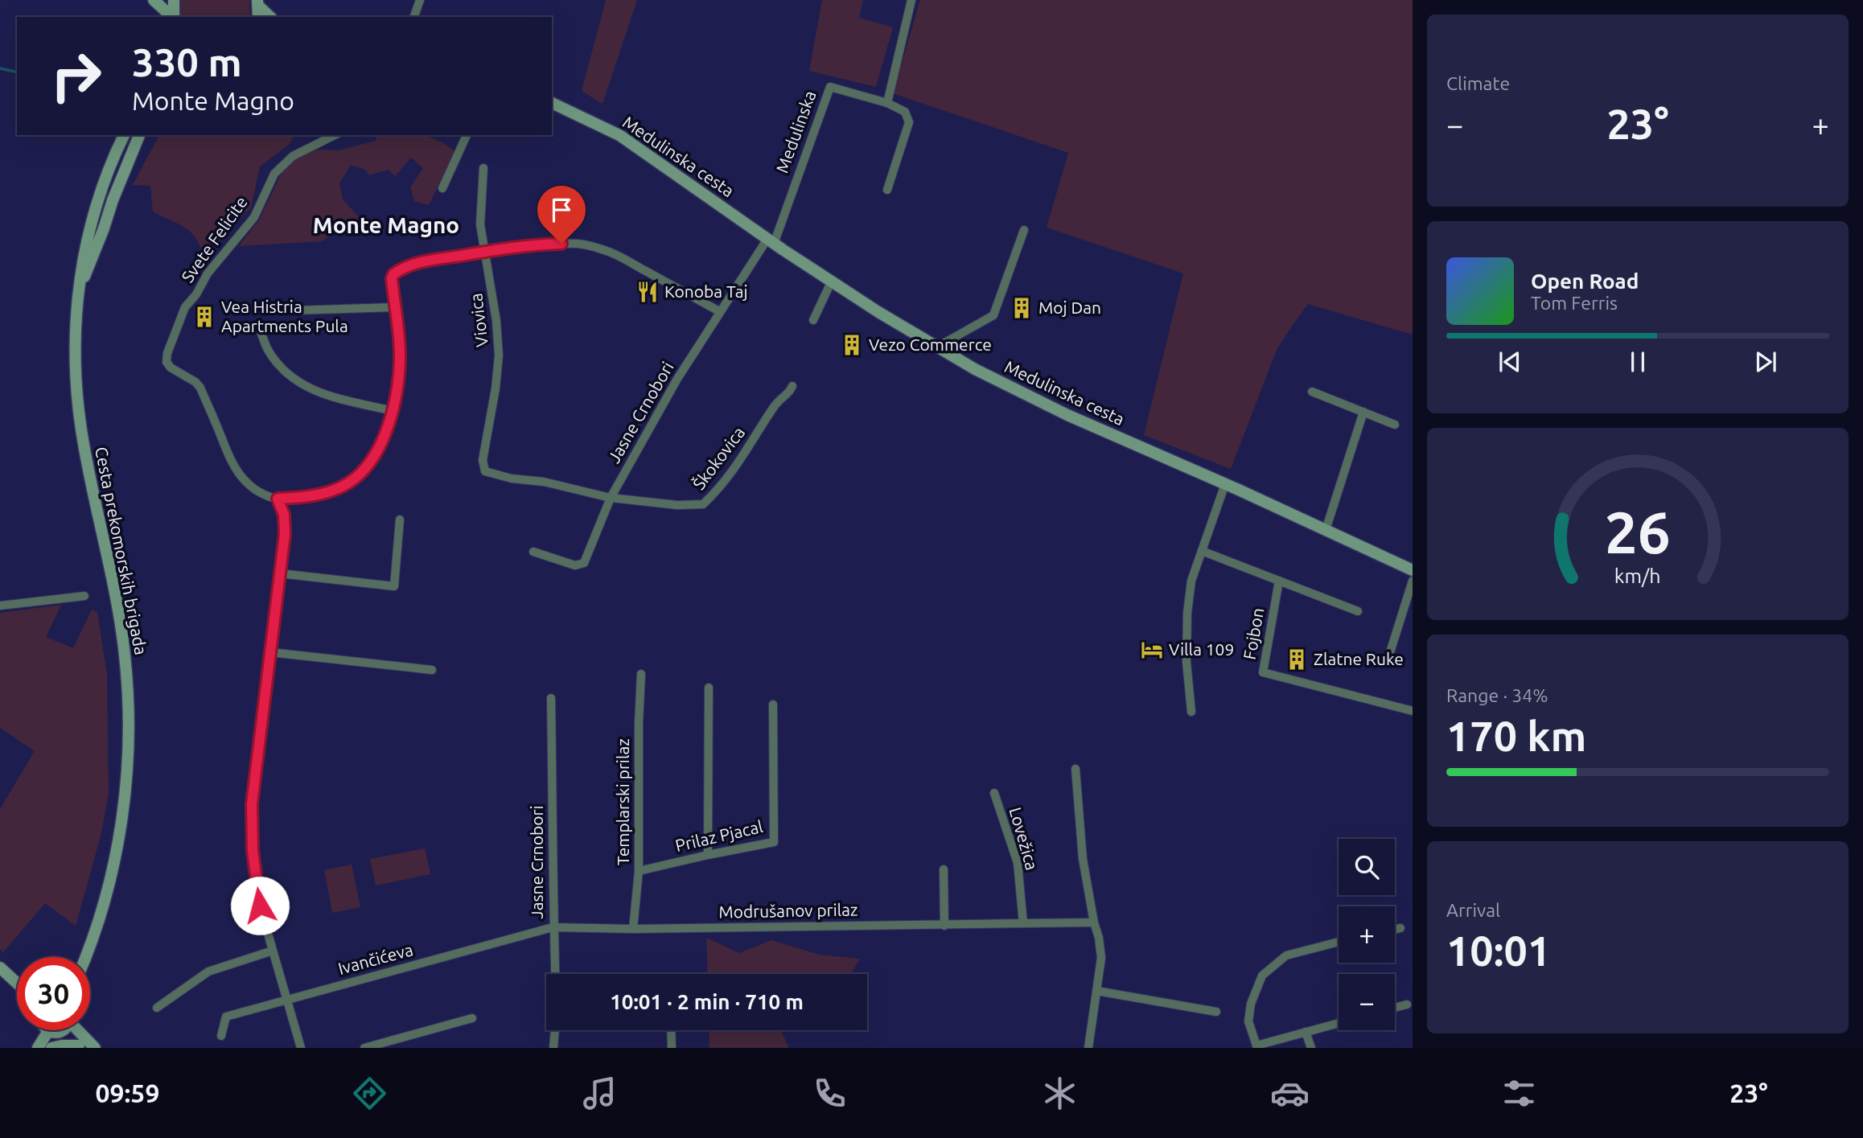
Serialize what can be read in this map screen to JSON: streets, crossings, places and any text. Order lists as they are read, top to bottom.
{
  "streets": {
    "main road": ["Medulinska cesta", "Cesta prekomorskih brigada"],
    "street": [
      "Medulinska",
      "Svete Felicite",
      "Viovica",
      "Jasne Crnobori",
      "Škokovica",
      "Fojbon",
      "Templarski prilaz",
      "Prilaz Pjacal",
      "Lovežica",
      "Modrušanov prilaz",
      "Ivančićeva"
    ]
  },
  "crossings": [
    ["Medulinska", "Medulinska cesta"],
    ["Medulinska", "Jasne Crnobori"],
    ["Medulinska cesta", "Jasne Crnobori"],
    ["Viovica", "Škokovica"],
    ["Jasne Crnobori", "Škokovica"],
    ["Jasne Crnobori", "Modrušanov prilaz"],
    ["Jasne Crnobori", "Ivančićeva"],
    ["Templarski prilaz", "Prilaz Pjacal"],
    ["Templarski prilaz", "Modrušanov prilaz"],
    ["Lovežica", "Modrušanov prilaz"],
    ["Modrušanov prilaz", "Ivančićeva"]
  ],
  "districts": ["Monte Magno"],
  "places": {
    "restaurant": ["Konoba Taj"],
    "building": [
      "Moj Dan",
      "Vea Histria Apartments Pula",
      "Vezo Commerce",
      "Zlatne Ruke"
    ],
    "hotel": ["Villa 109"]
  },
  "page": {
    "tile": [
      "Climate",
      ["Range · 34%", "170 km"],
      ["Arrival", "10:01"]
    ],
    "turn": ["330 m", "Monte Magno"],
    "heat": ["−", "23°", "+"],
    "song": ["Open Road", "Tom Ferris"],
    "map_buttons": ["+", "−"],
    "limit": "30",
    "trip": "10:01 · 2 min · 710 m",
    "tabs": ["09:59", "23°"],
    "gauge": ["26", "km/h"]
  }
}
